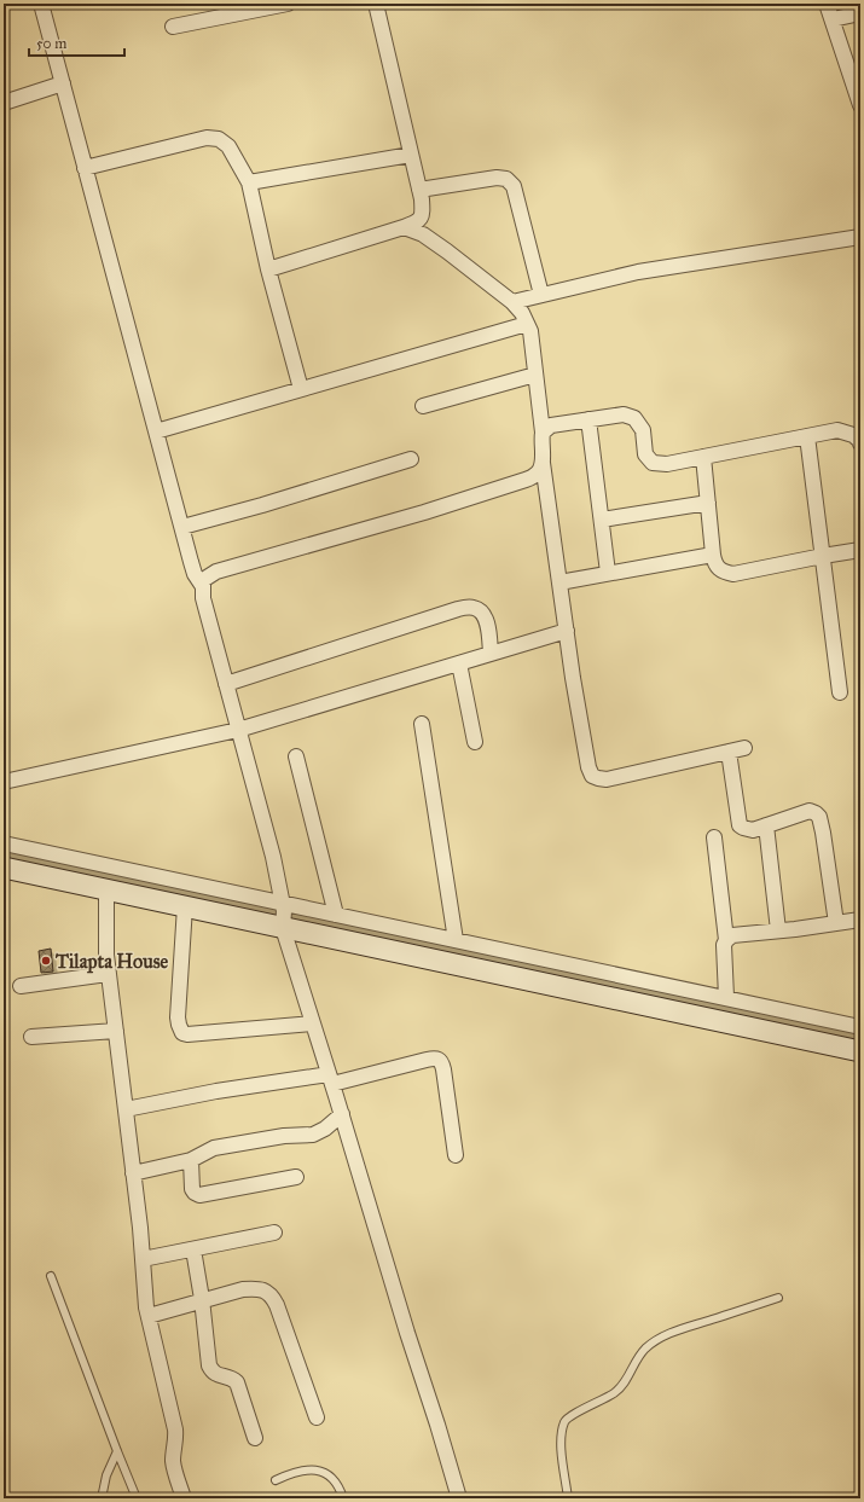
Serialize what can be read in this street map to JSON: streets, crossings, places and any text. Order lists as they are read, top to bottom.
{
  "places": ["Tilapta House"],
  "scale_bar": "50 m"
}
